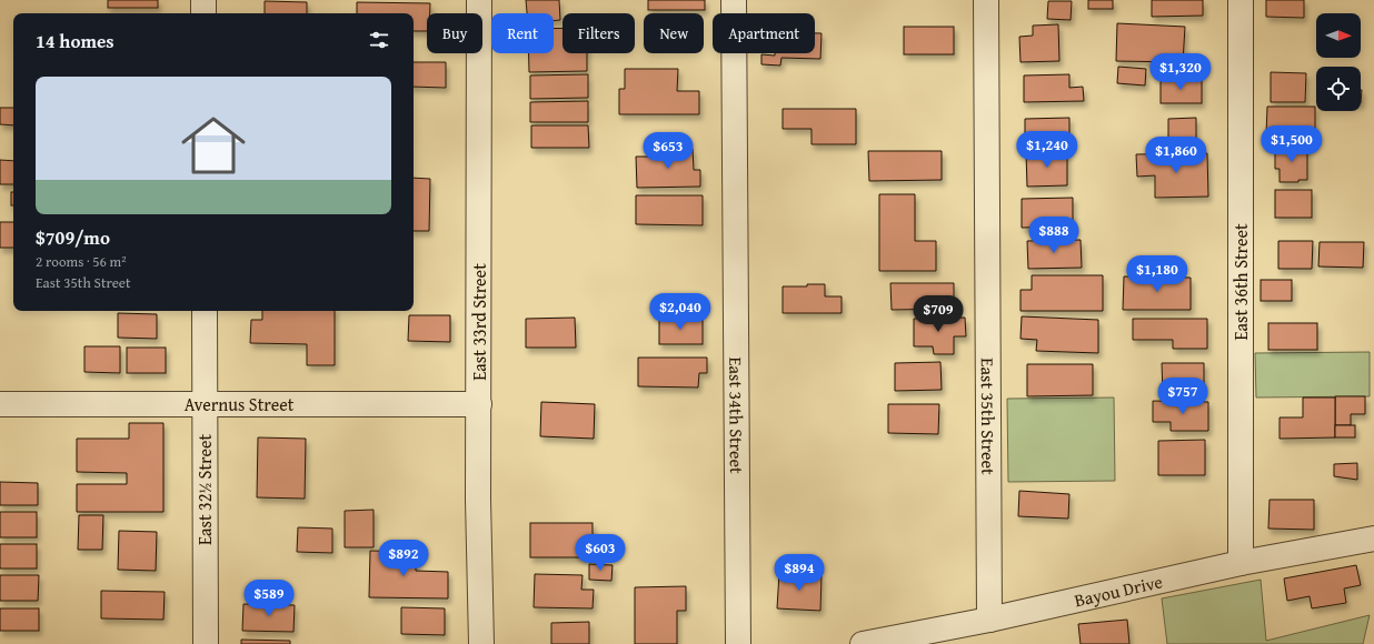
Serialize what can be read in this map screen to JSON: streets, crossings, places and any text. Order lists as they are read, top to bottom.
{
  "streets": {
    "street": [
      "East 36th Street",
      "East 33rd Street",
      "Avernus Street",
      "East 34th Street",
      "East 35th Street",
      "East 32½ Street",
      "Bayou Drive"
    ]
  },
  "crossings": [
    ["East 36th Street", "Bayou Drive"],
    ["East 33rd Street", "Avernus Street"],
    ["Avernus Street", "East 32½ Street"],
    ["East 35th Street", "Bayou Drive"]
  ],
  "north": "right",
  "page": {
    "chip": [
      "Buy",
      "Rent",
      "Filters",
      "New",
      "Apartment"
    ],
    "heading": "14 homes",
    "price": [
      "$1,320",
      "$1,500",
      "$1,240",
      "$653",
      "$1,860",
      "$888",
      "$1,180",
      "$2,040",
      "$709",
      "$757",
      "$603",
      "$892",
      "$894",
      "$589"
    ],
    "list": [
      {
        "name": "$709/mo",
        "note": "2 rooms · 56 m² · East 35th Street"
      }
    ]
  }
}
